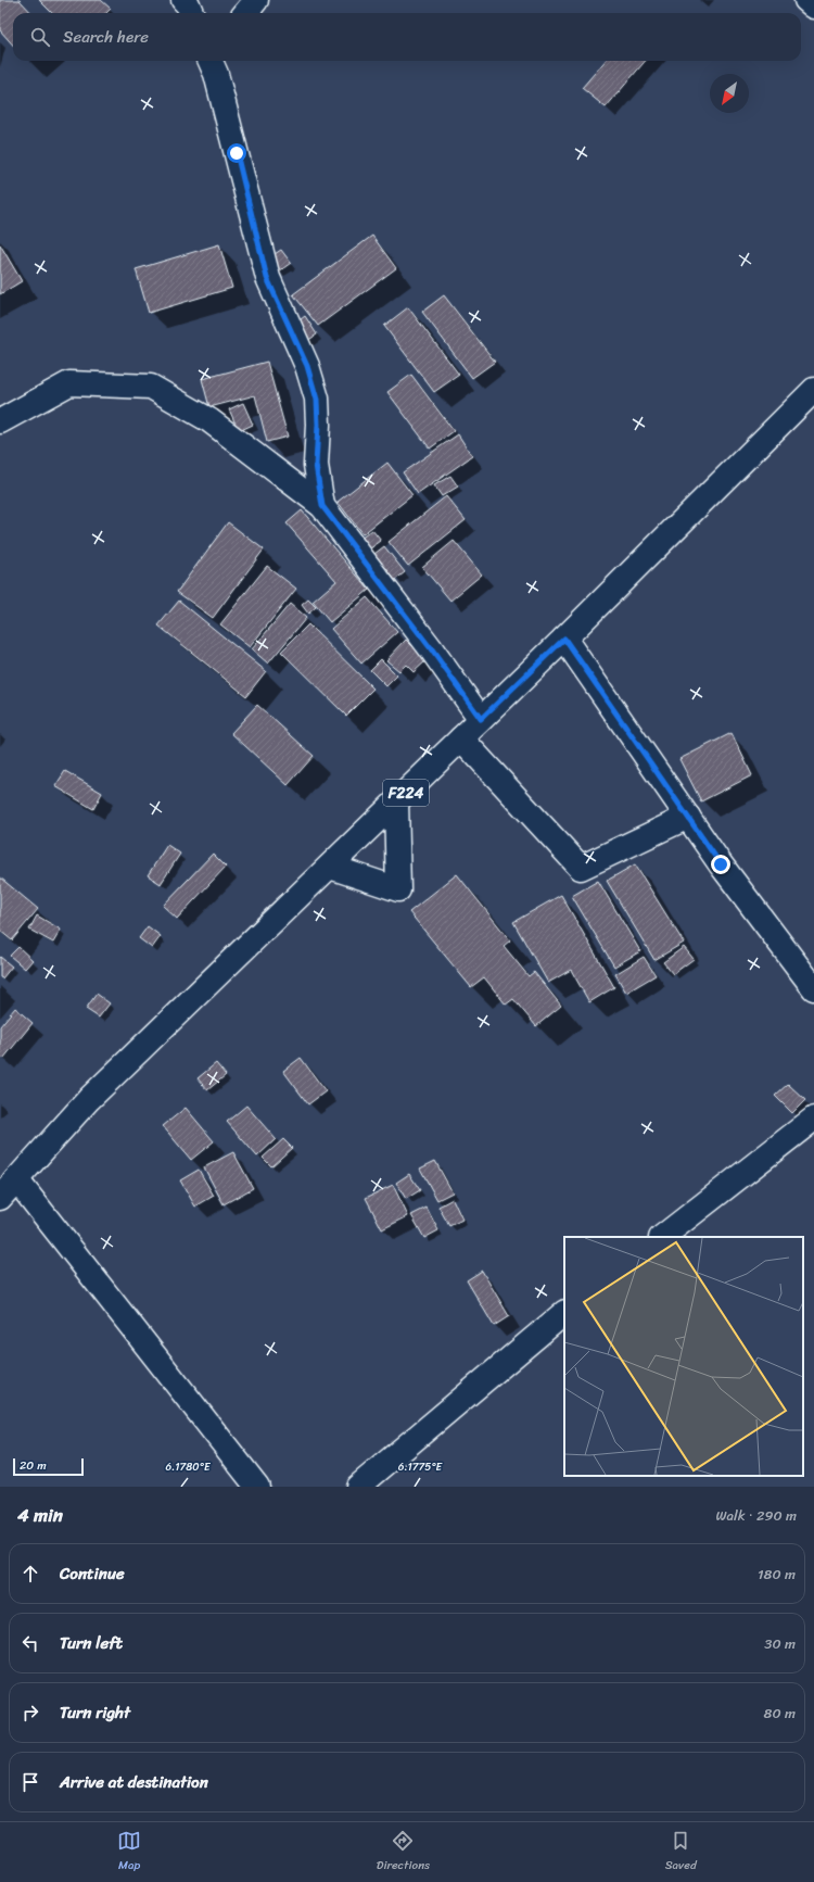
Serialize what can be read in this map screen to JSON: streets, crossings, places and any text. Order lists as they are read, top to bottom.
{
  "streets": {
    "street": ["F224"]
  },
  "scale_bar": "20 m",
  "north": "bottom left",
  "page": {
    "search": "Search here",
    "scale": "20 m",
    "heading": ["4 min", "Walk · 290 m"],
    "list": [
      ["Continue", "180 m"],
      ["Turn left", "30 m"],
      ["Turn right", "80 m"],
      "Arrive at destination"
    ],
    "nav": ["Map", "Directions", "Saved"]
  },
  "coordinates": ["6.1780°E", "6.1775°E"]
}
